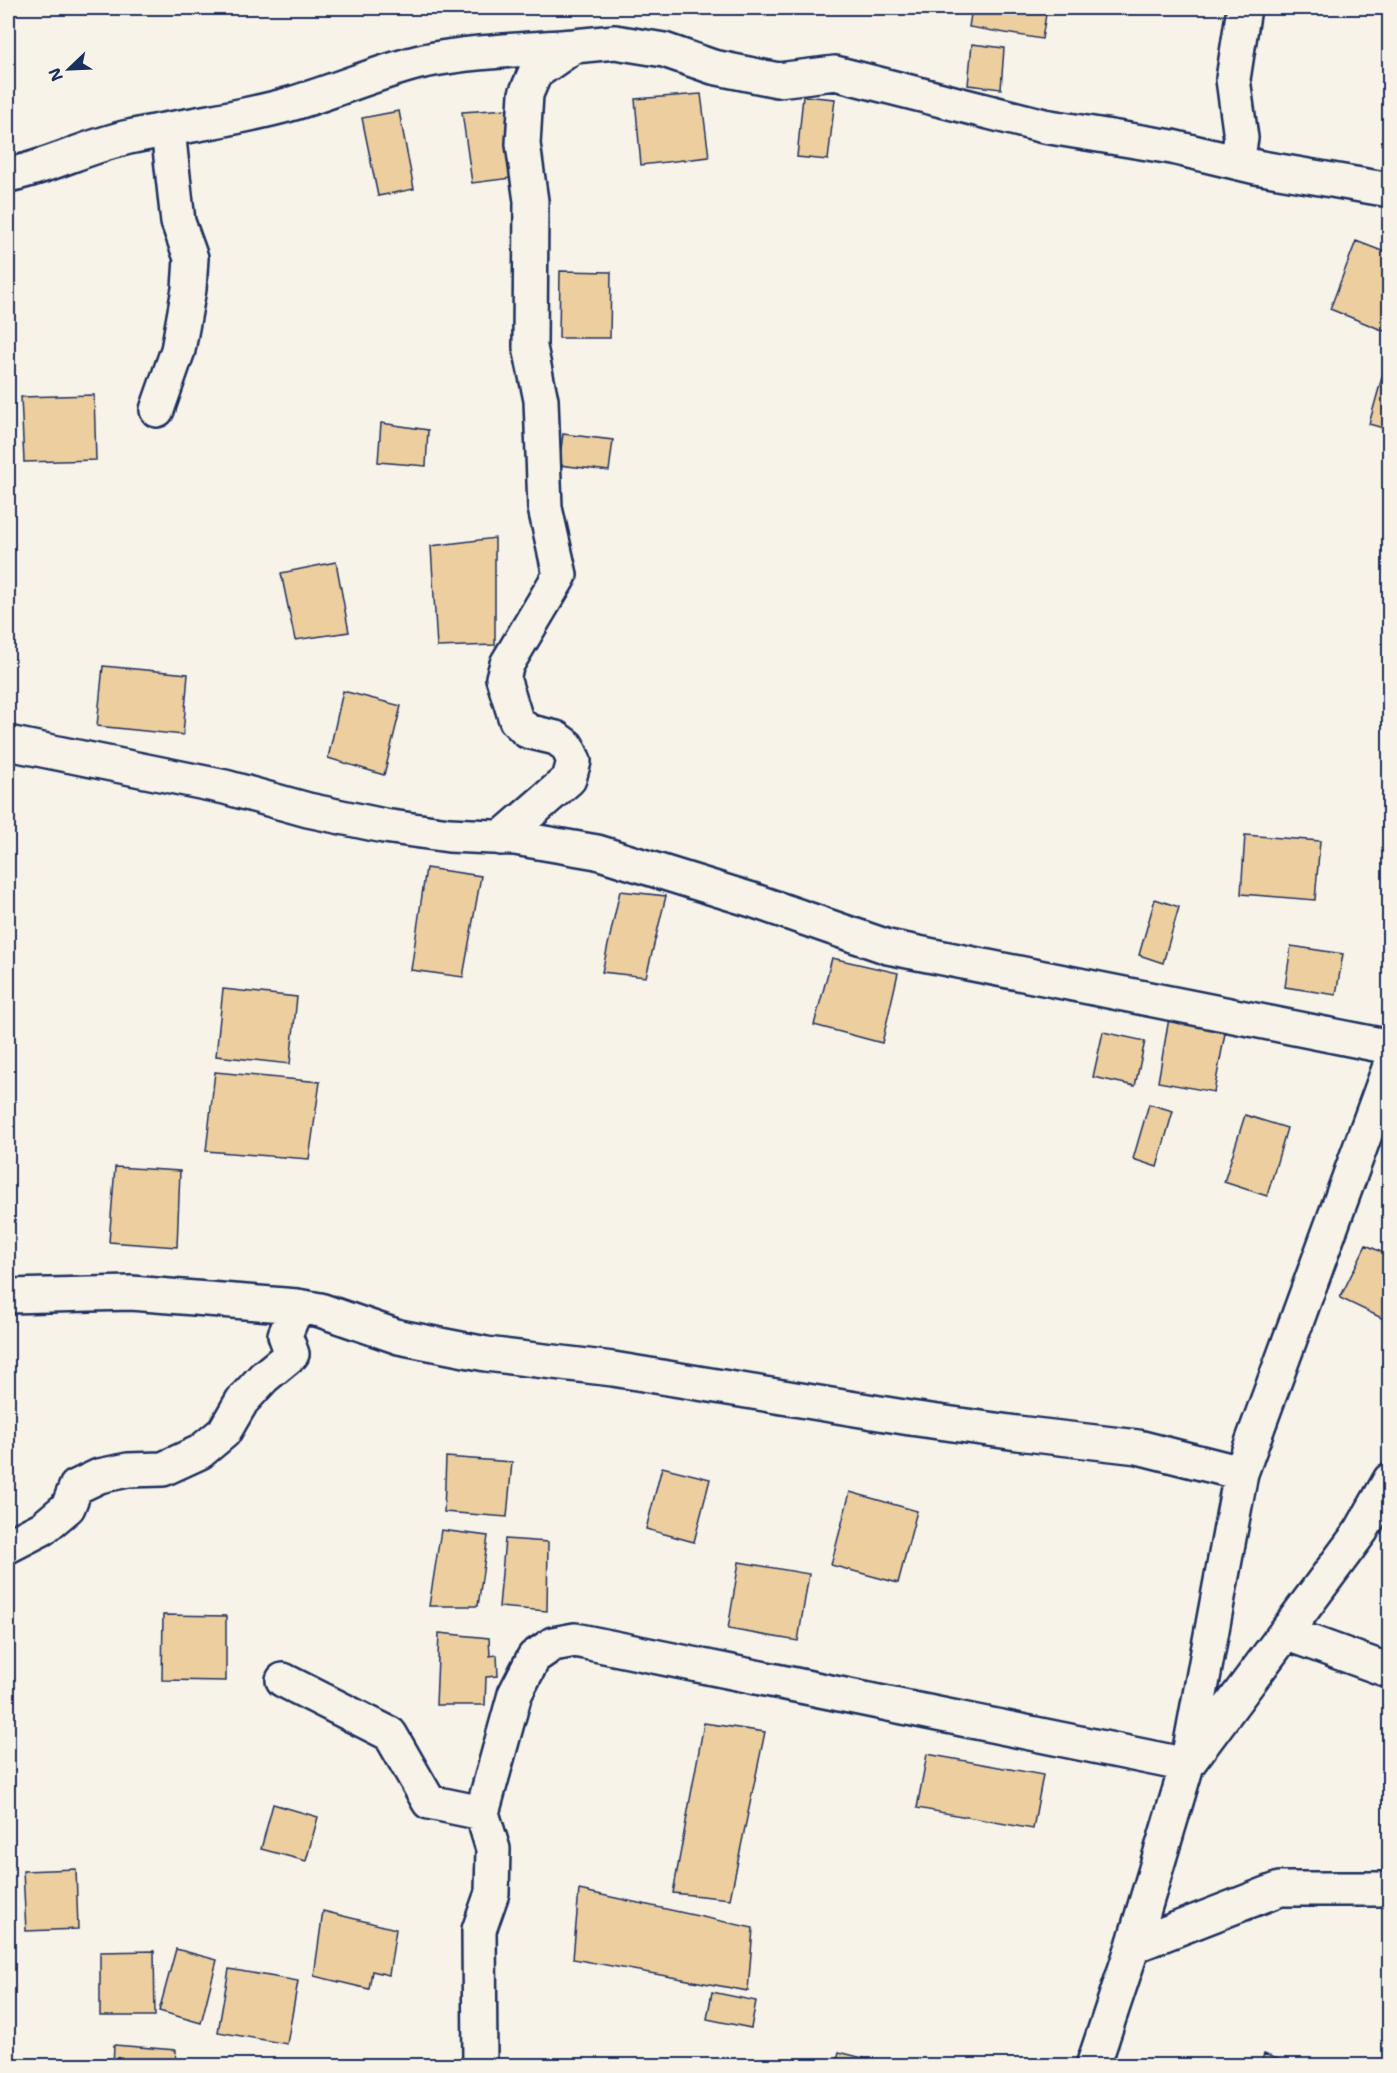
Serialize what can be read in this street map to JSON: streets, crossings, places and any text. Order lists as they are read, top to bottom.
{
  "north": "bottom left"
}
